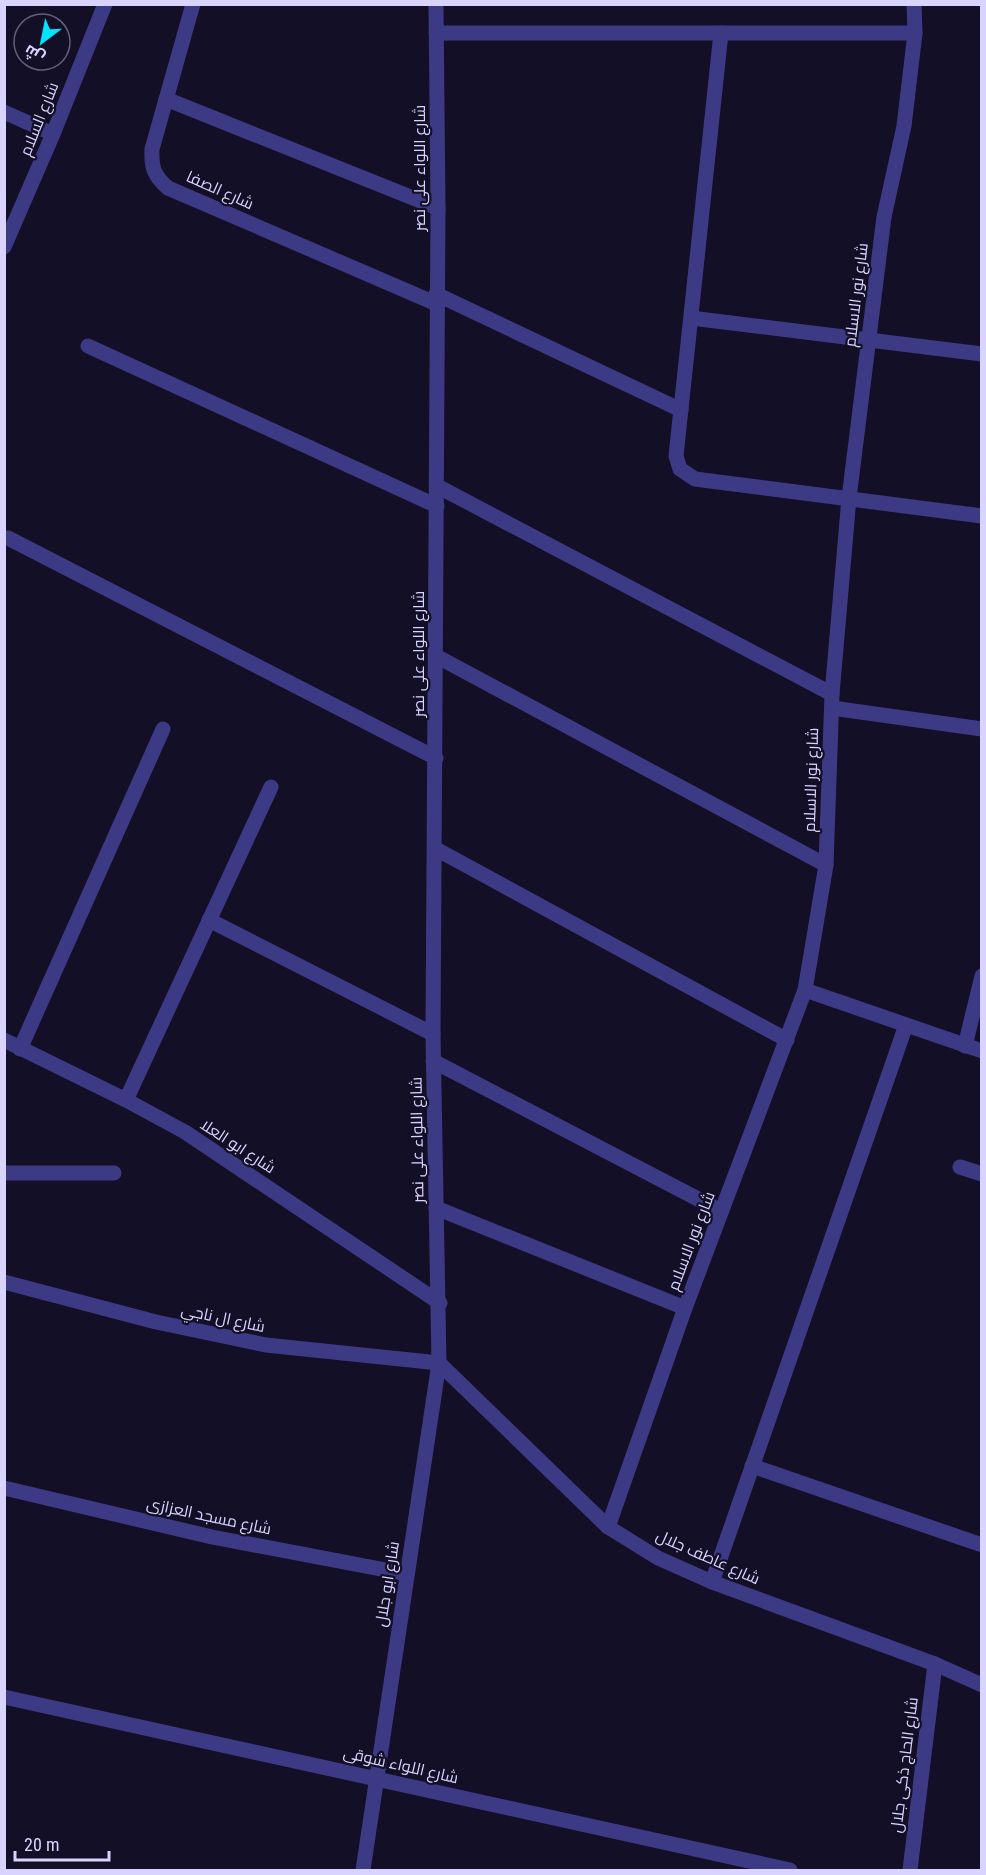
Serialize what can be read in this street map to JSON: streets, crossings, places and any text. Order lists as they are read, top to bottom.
{
  "streets": {
    "street": [
      "شارع السلام",
      "شارع اللواء على نصر",
      "شارع الصفا",
      "شارع نور الاسلام",
      "شارع ابو العلا",
      "شارع ال ناجي",
      "شارع مسجد العزازى",
      "شارع عاطف جلال",
      "شارع ابو جلال",
      "شارع اللواء شوقى",
      "شارع الحاج ذكى جلال"
    ]
  },
  "crossings": [
    ["شارع اللواء على نصر", "شارع الصفا"],
    ["شارع اللواء على نصر", "شارع ابو العلا"],
    ["شارع اللواء على نصر", "شارع ابو جلال"],
    ["شارع نور الاسلام", "شارع عاطف جلال"],
    ["شارع ابو العلا", "شارع ابو جلال"],
    ["شارع ال ناجي", "شارع عاطف جلال"],
    ["شارع ال ناجي", "شارع ابو جلال"],
    ["شارع مسجد العزازى", "شارع ابو جلال"],
    ["شارع عاطف جلال", "شارع ابو جلال"],
    ["شارع عاطف جلال", "شارع الحاج ذكى جلال"],
    ["شارع ابو جلال", "شارع اللواء شوقى"]
  ],
  "scale_bar": "20 m",
  "north": "bottom left"
}
